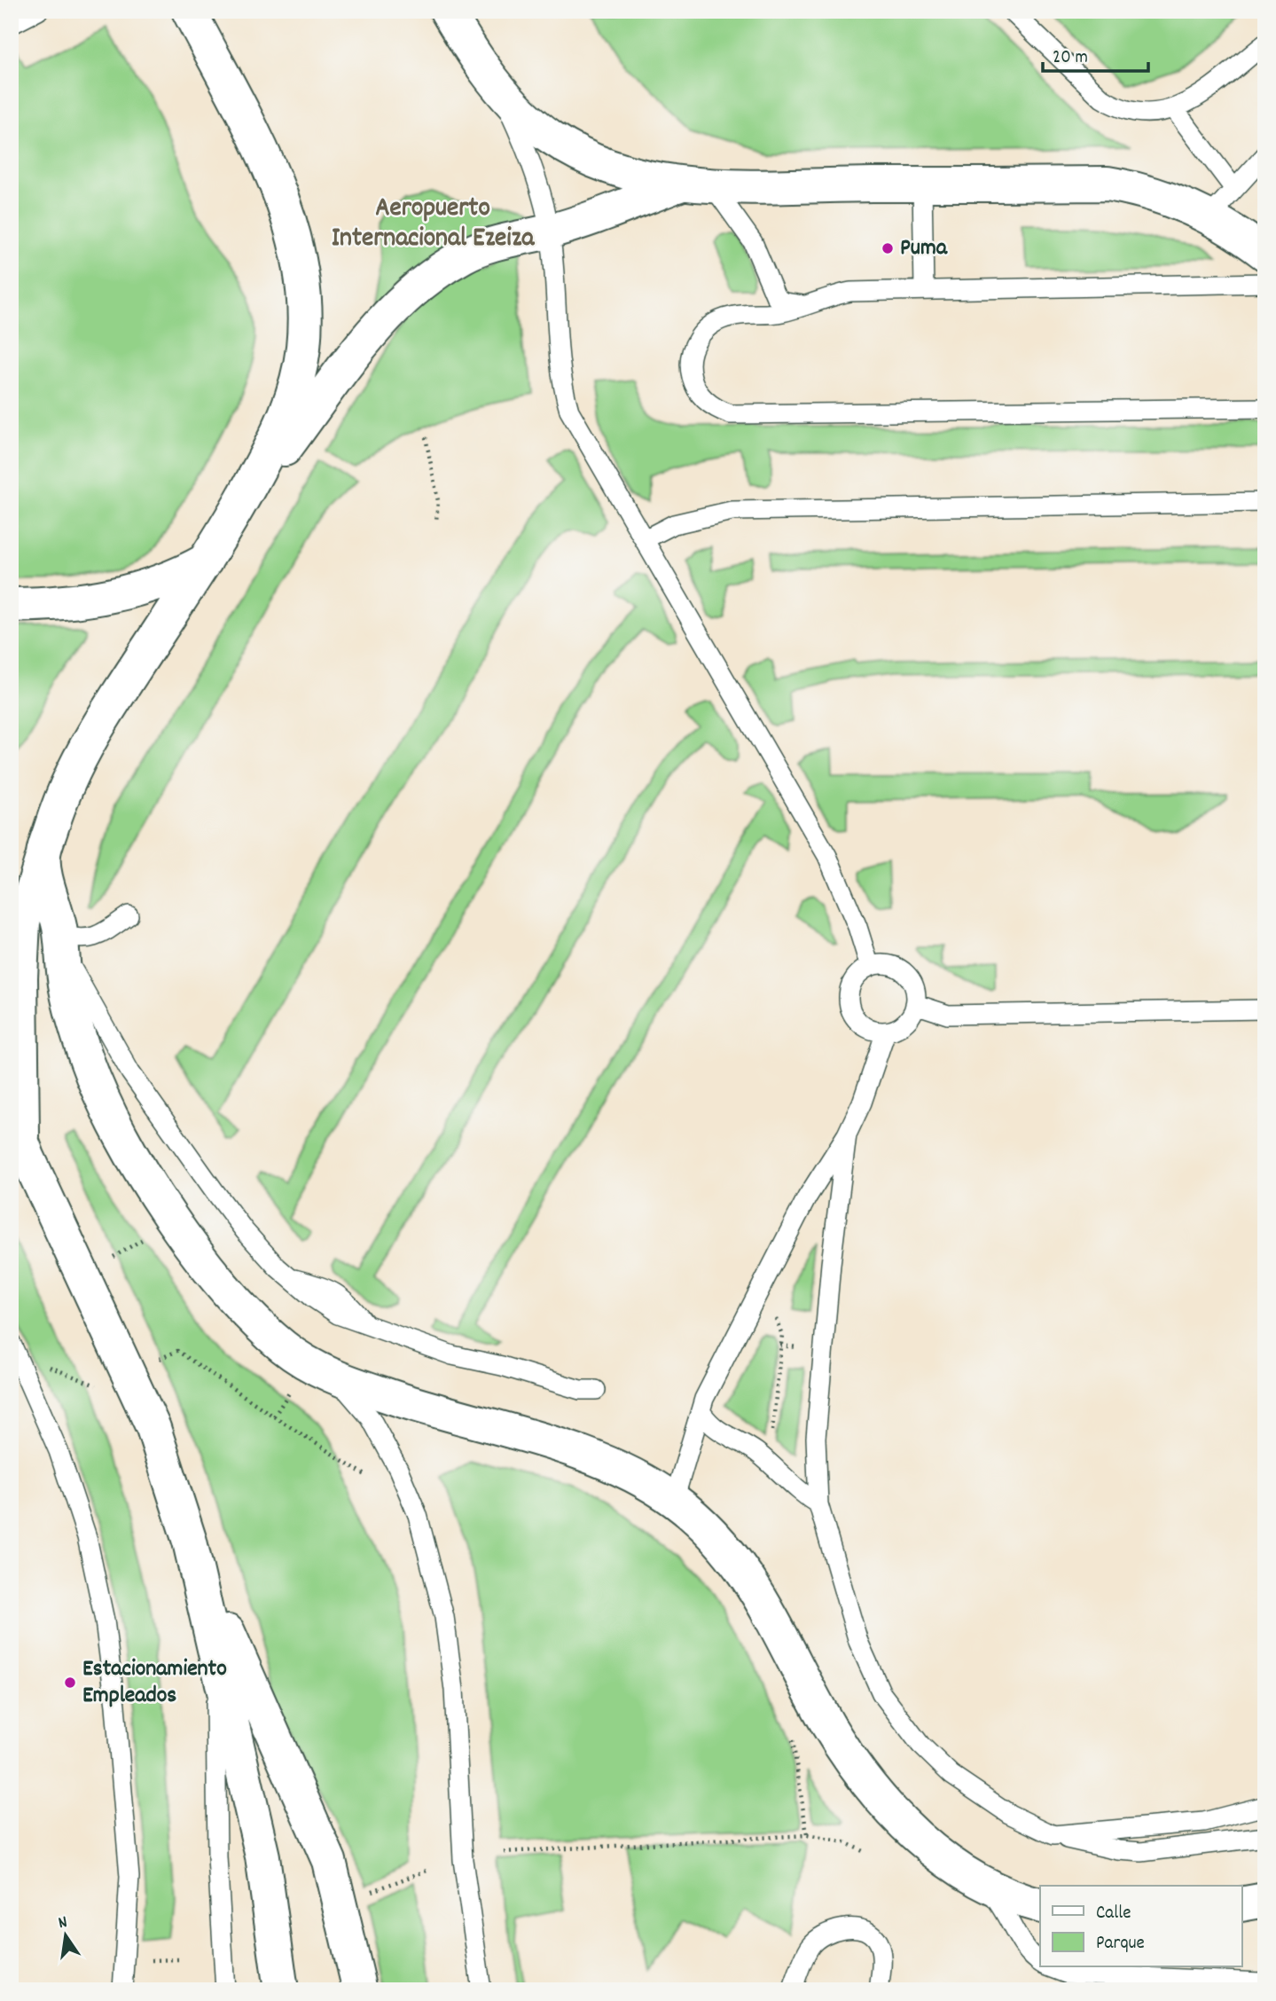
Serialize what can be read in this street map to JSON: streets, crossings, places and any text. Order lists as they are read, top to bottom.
{
  "districts": ["Aeropuerto Internacional Ezeiza"],
  "places": ["Puma", "Estacionamiento Empleados"],
  "legend": ["Calle", "Parque"],
  "scale_bar": "20 m",
  "north": "top"
}
